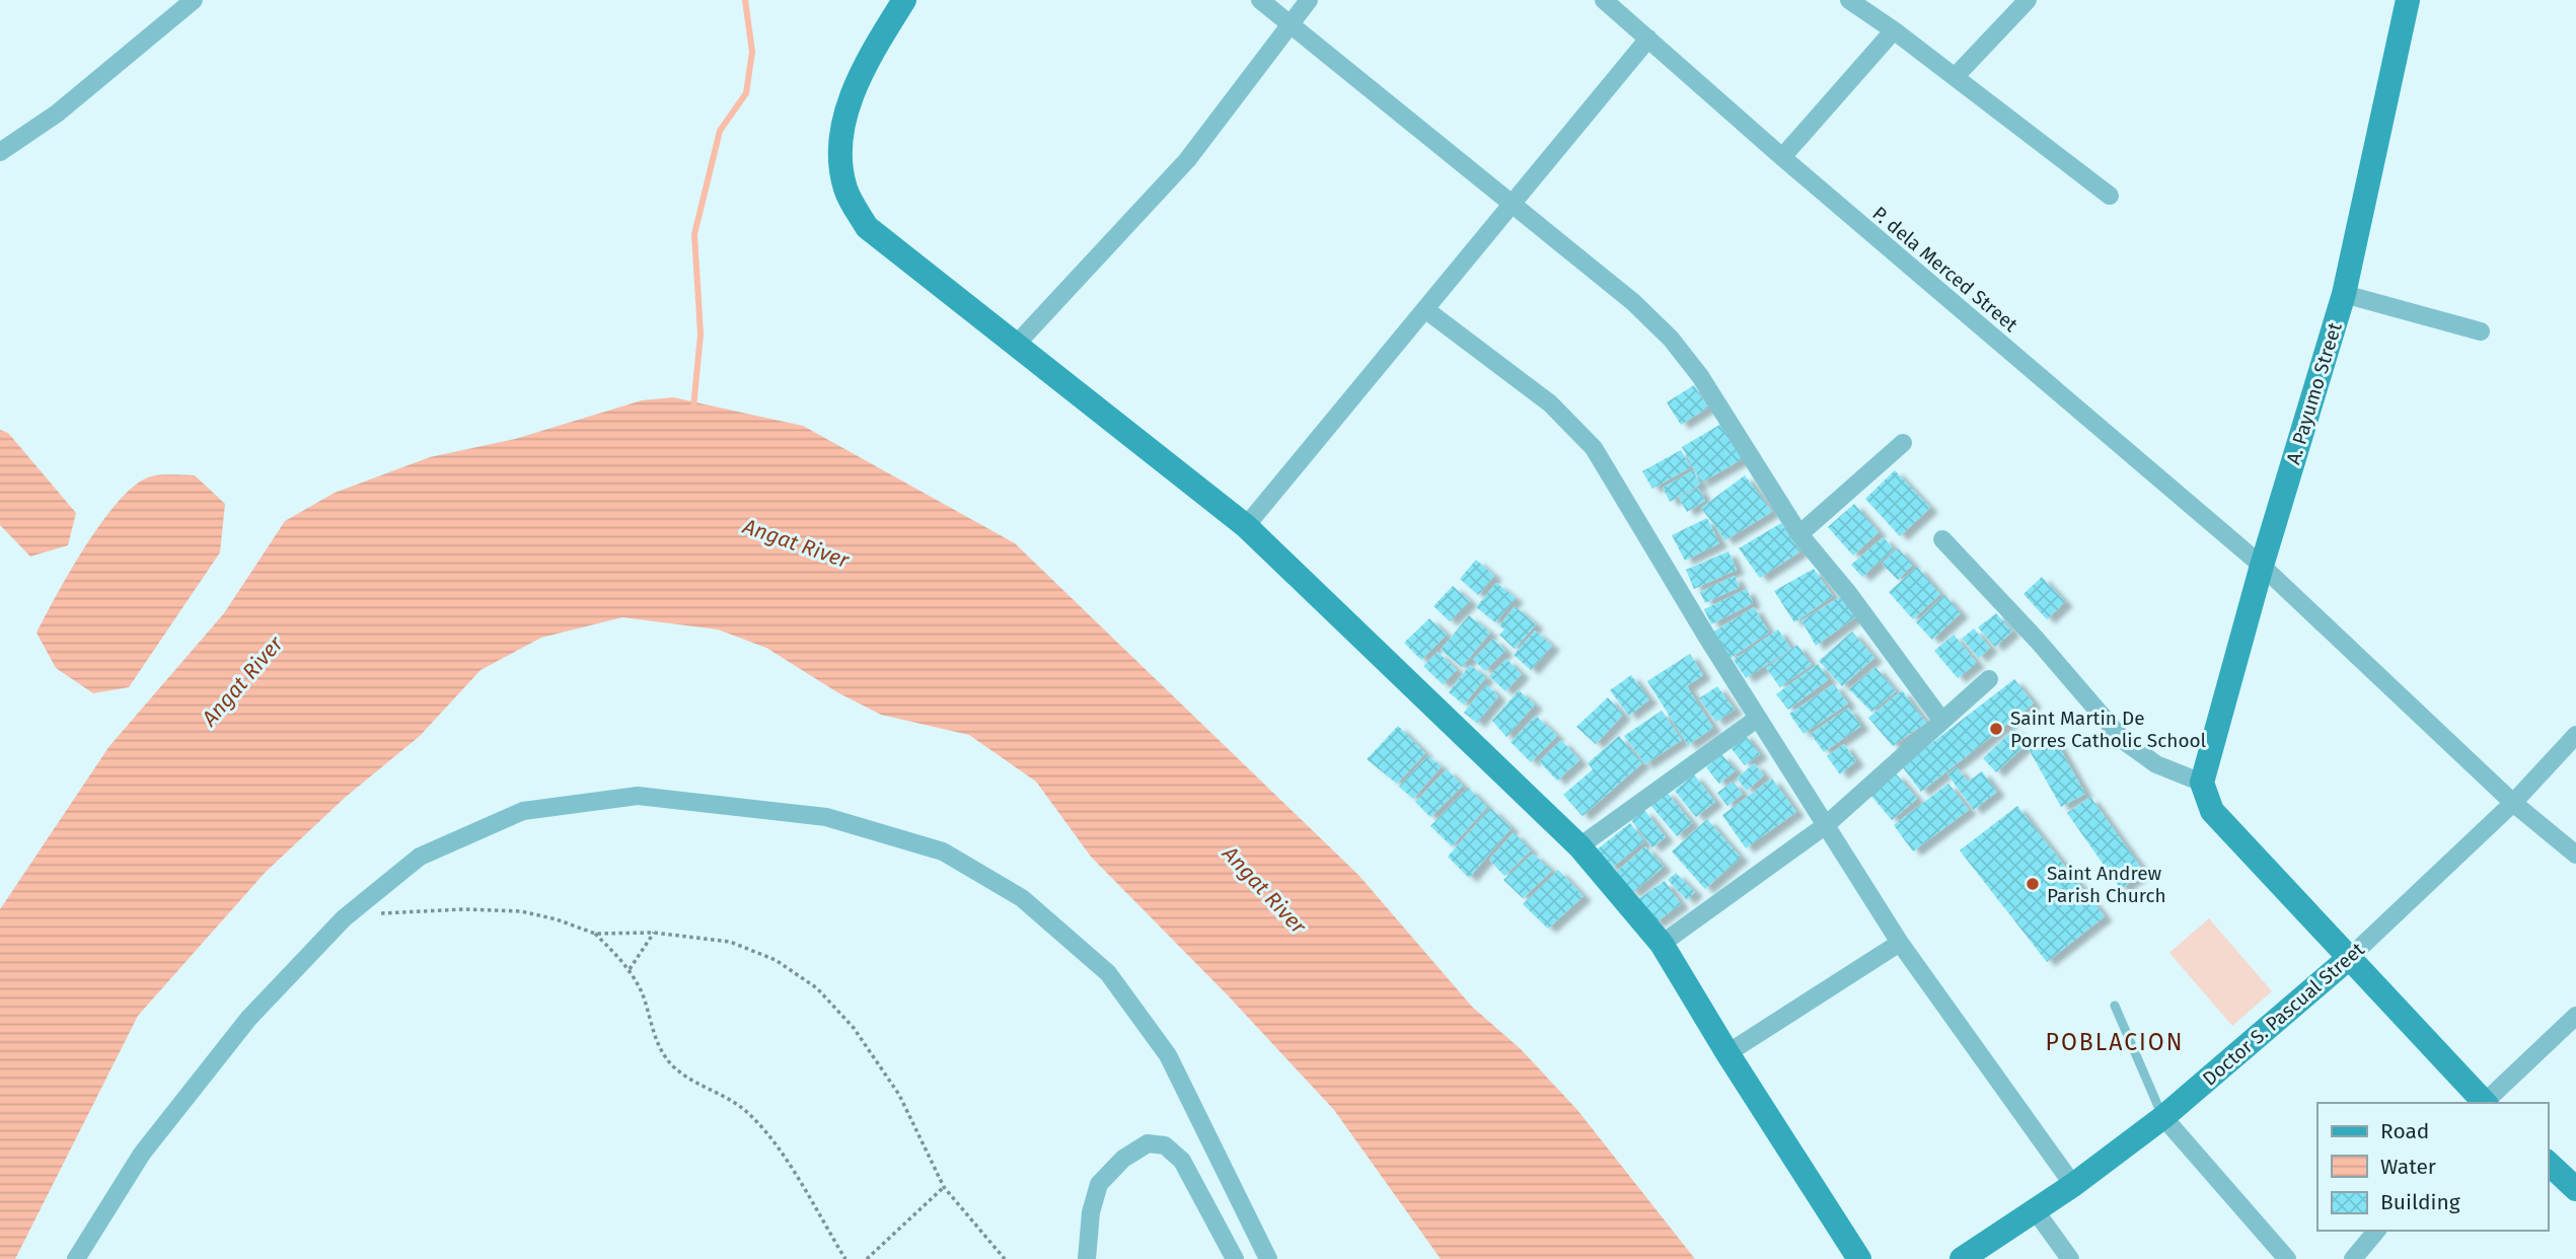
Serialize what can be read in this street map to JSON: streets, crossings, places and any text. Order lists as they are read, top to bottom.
{
  "streets": {
    "street": ["P. dela Merced Street", "A. Payumo Street", "Doctor S. Pascual Street"]
  },
  "crossings": [
    ["P. dela Merced Street", "A. Payumo Street"],
    ["P. dela Merced Street", "Doctor S. Pascual Street"]
  ],
  "districts": ["POBLACION"],
  "water": ["Angat River"],
  "places": ["Saint Martin De Porres Catholic School", "Saint Andrew Parish Church"],
  "legend": ["Road", "Water", "Building"]
}
